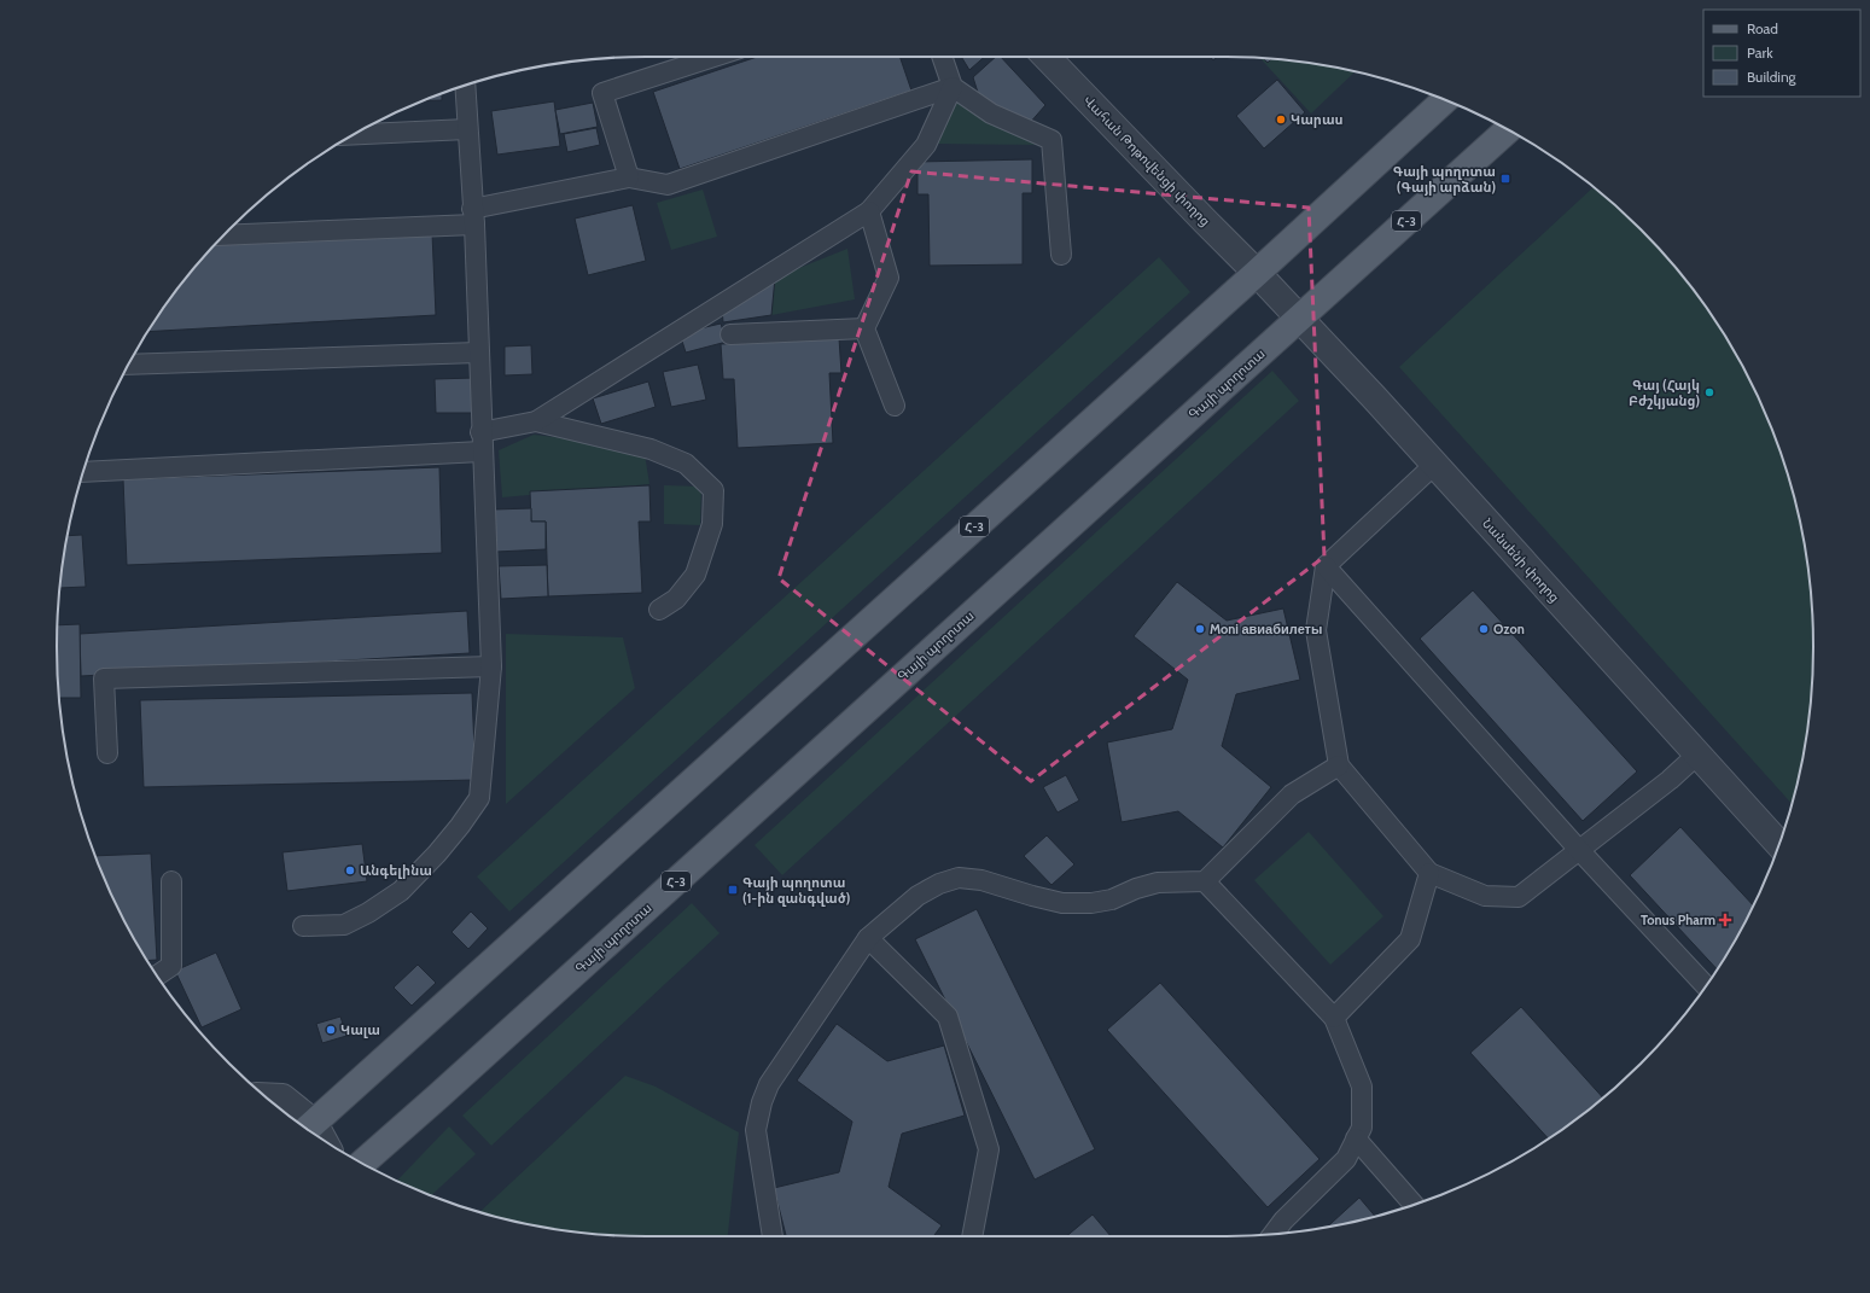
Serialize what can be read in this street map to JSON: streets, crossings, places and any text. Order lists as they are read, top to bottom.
{
  "streets": {
    "main road": ["Հ-3", "Գայի պողոտա"],
    "street": ["Վահան Թոթովենցի փողոց", "Նանսենի փողոց"]
  },
  "crossings": [
    ["Վահան Թոթովենցի փողոց", "Հ-3"],
    ["Վահան Թոթովենցի փողոց", "Նանսենի փողոց"],
    ["Հ-3", "Նանսենի փողոց"],
    ["Գայի պողոտա", "Նանսենի փողոց"]
  ],
  "places": {
    "other": [
      "Կարաս",
      "Գայ (Հայկ Բժշկյանց)",
      "Moni авиабилеты",
      "Ozon",
      "Անգելինա",
      "Կալա"
    ],
    "transit": ["Գայի պողոտա (Գայի արձան)", "Գայի պողոտա (1-ին զանգված)"],
    "health": ["Tonus Pharm"]
  },
  "legend": ["Road", "Park", "Building"]
}
